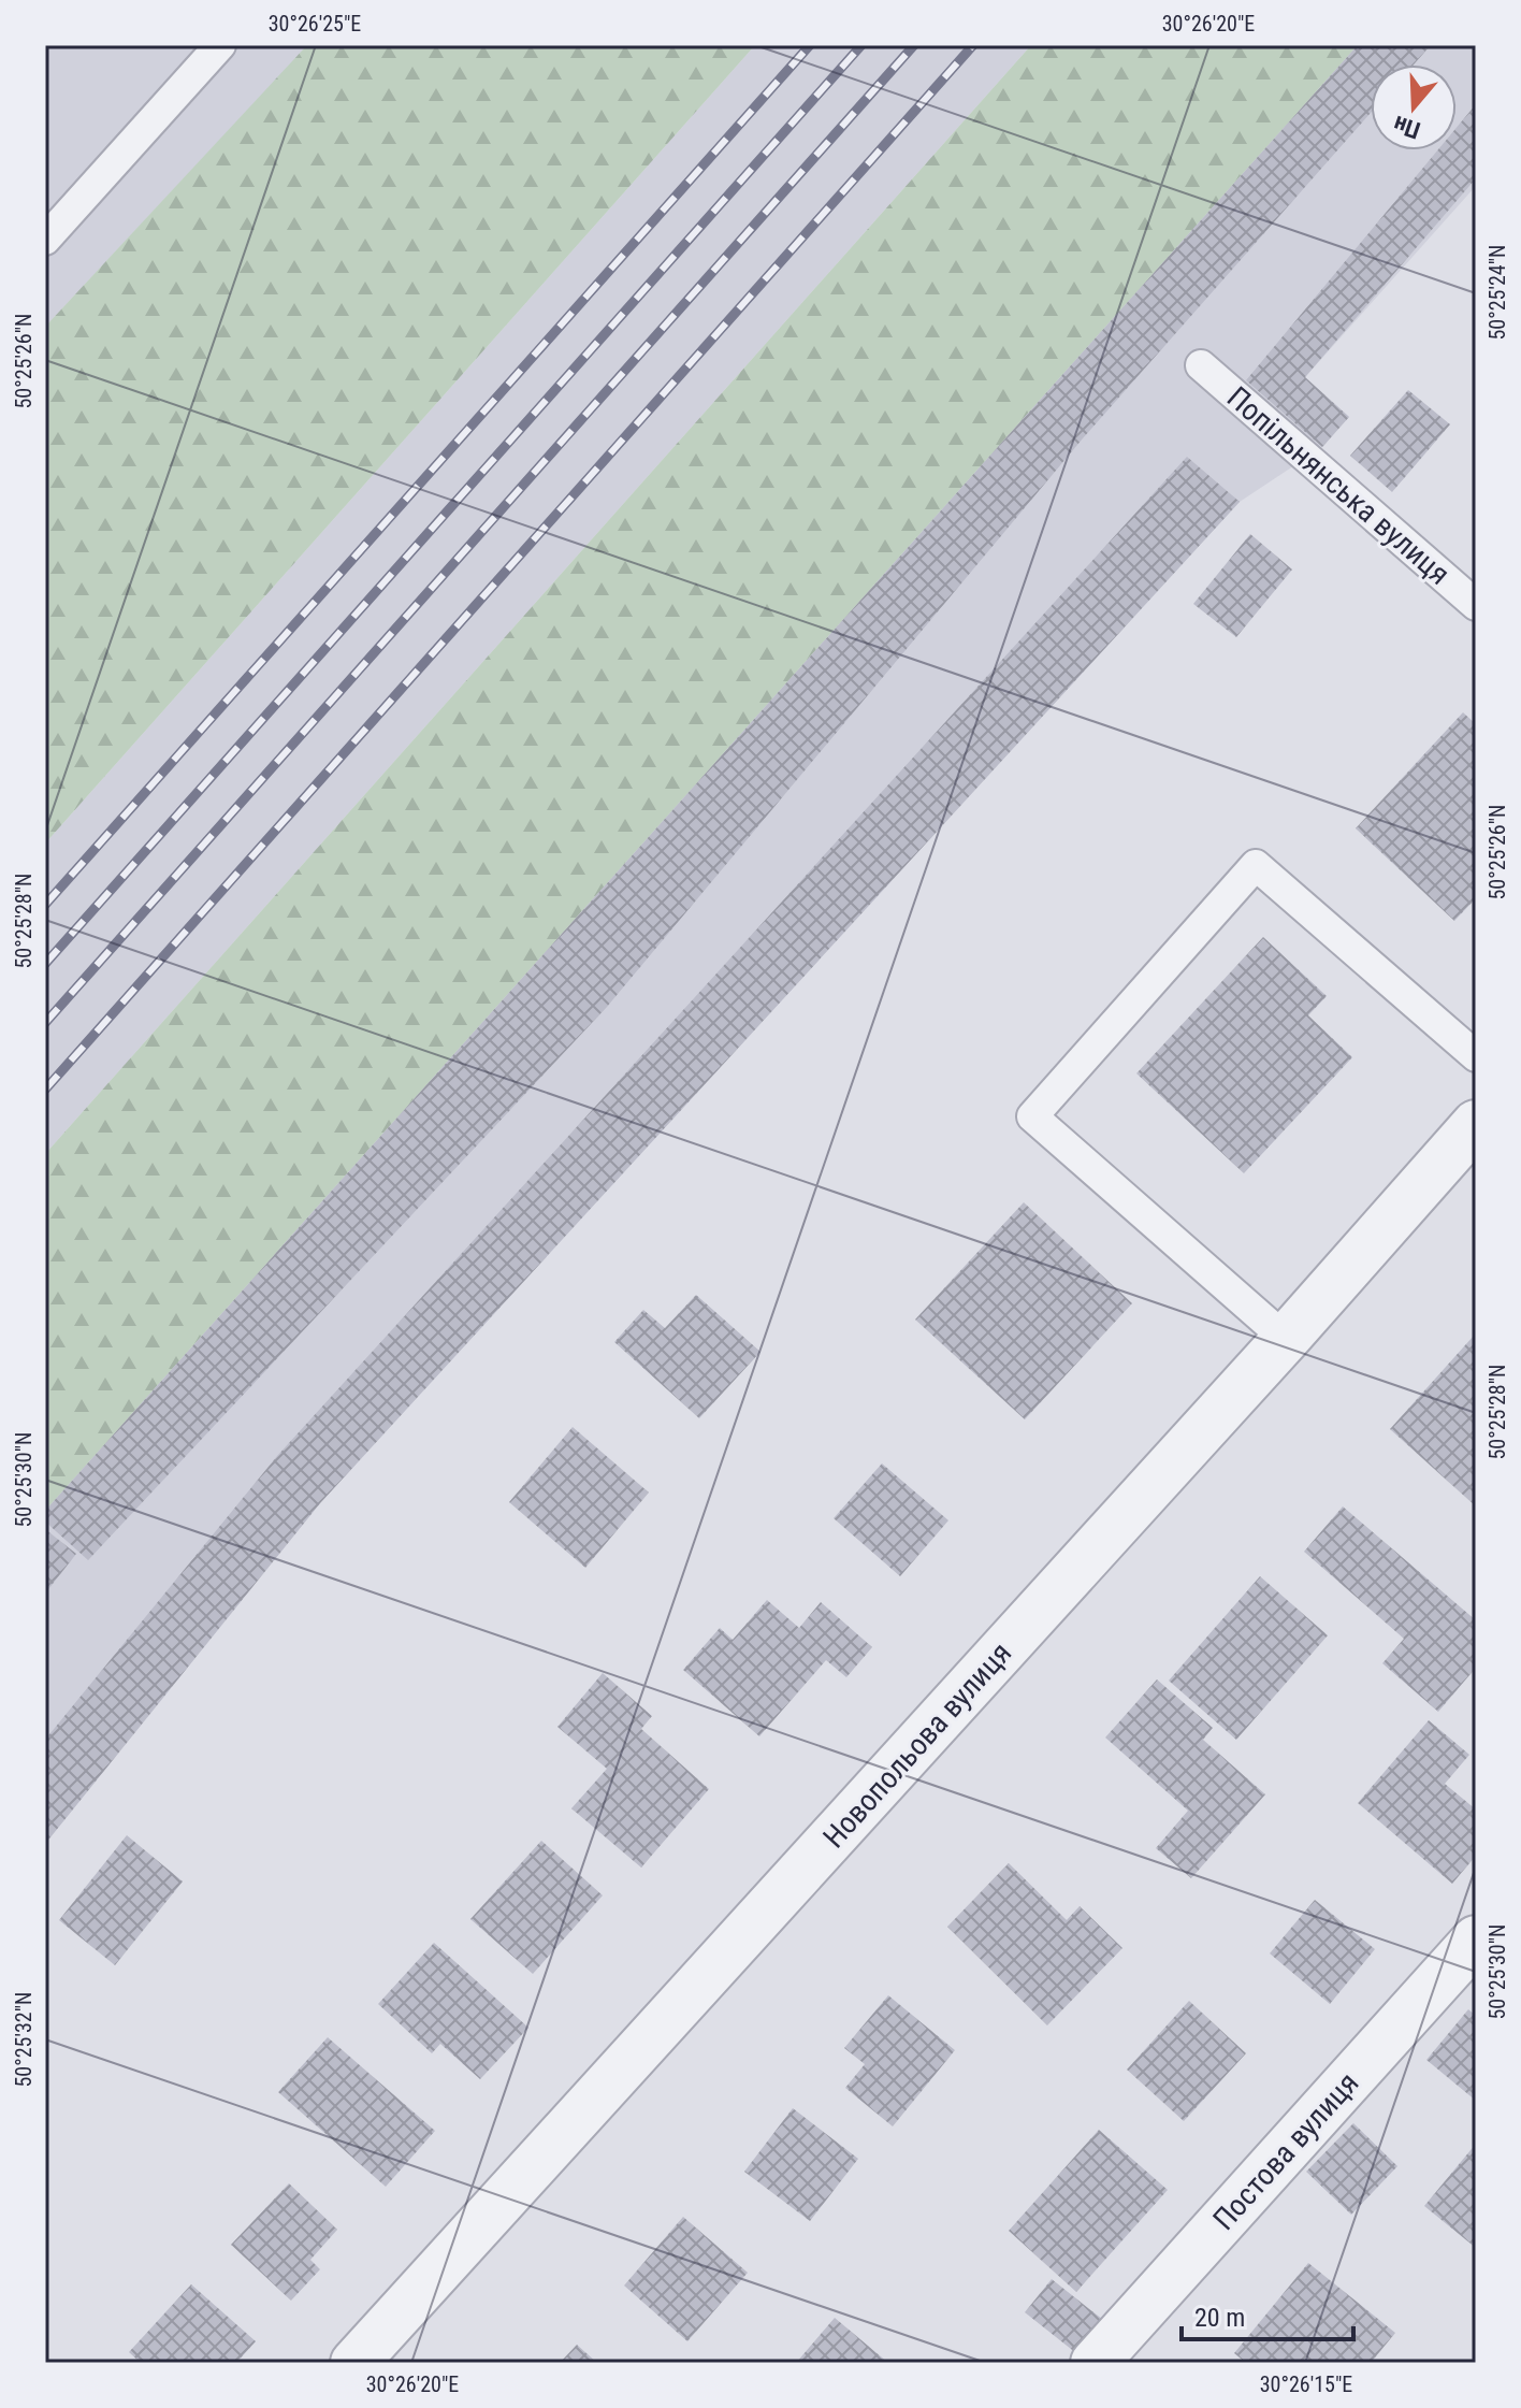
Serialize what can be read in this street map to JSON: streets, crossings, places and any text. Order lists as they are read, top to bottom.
{
  "streets": {
    "street": ["Новопольова вулиця", "Постова вулиця"],
    "lane": ["Попільнянська вулиця"]
  },
  "scale_bar": "20 m",
  "north": "bottom",
  "coordinates": [
    "30°26'25\"E",
    "30°26'20\"E",
    "50°25'24\"N",
    "50°25'26\"N",
    "50°25'28\"N",
    "50°25'30\"N",
    "50°25'32\"N",
    "30°26'15\"E"
  ]
}
